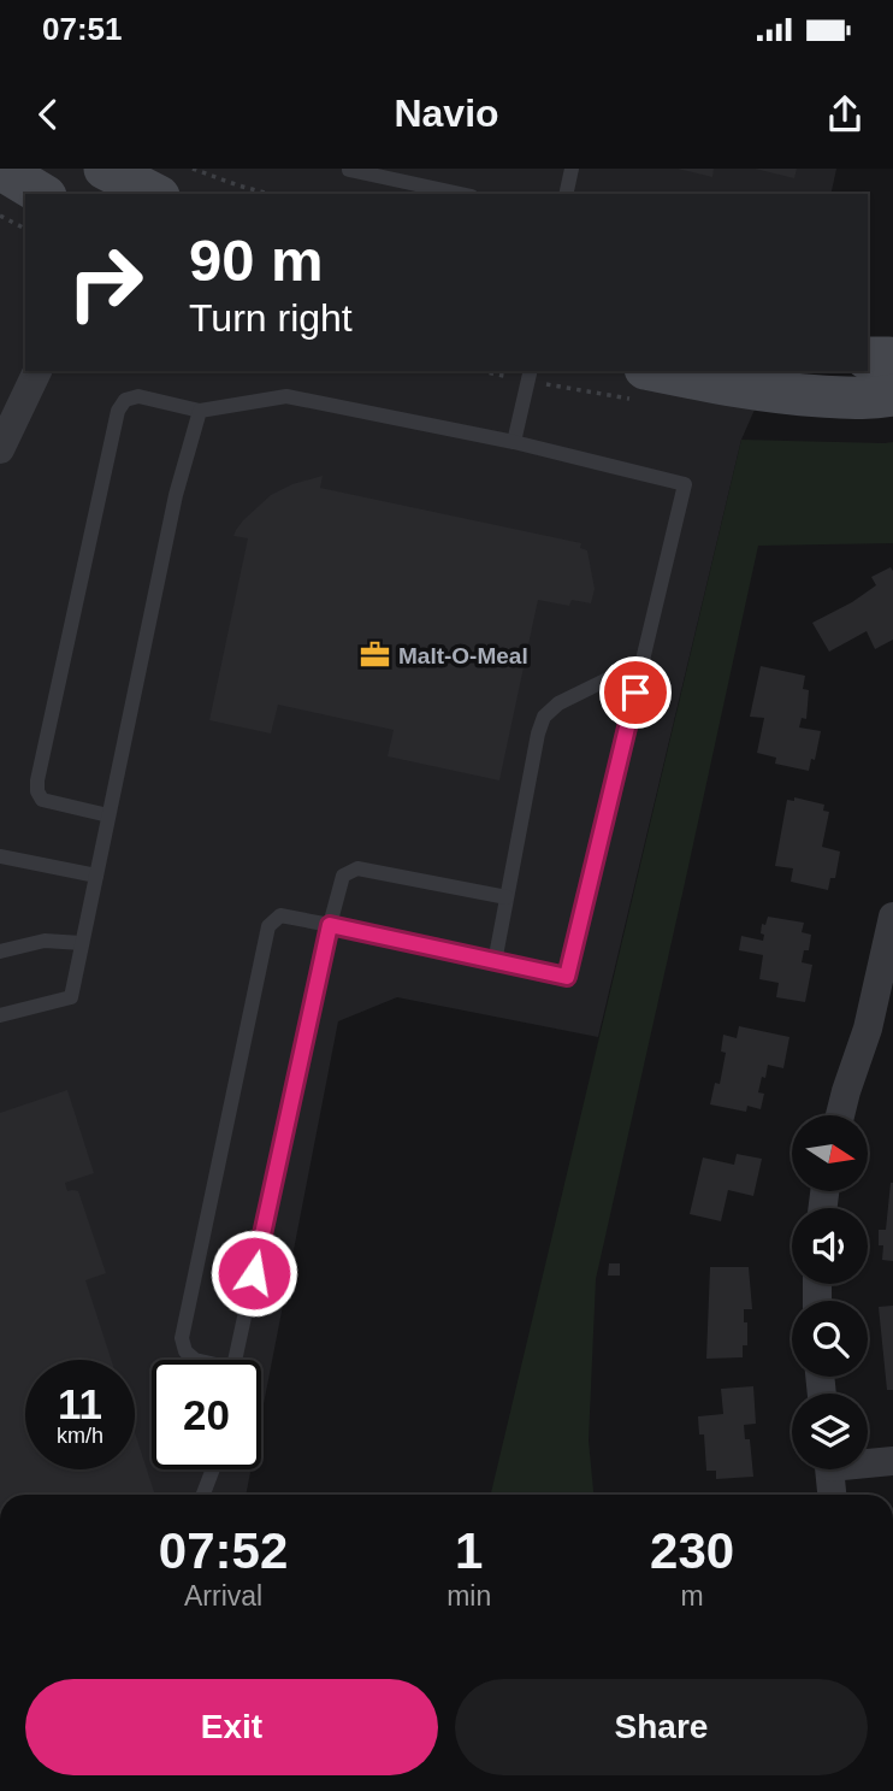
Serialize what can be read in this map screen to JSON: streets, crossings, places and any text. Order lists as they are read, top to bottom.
{
  "places": {
    "office": ["Malt-O-Meal"]
  },
  "north": "right",
  "page": {
    "status": "07:51",
    "header": "Navio",
    "turn": ["90 m", "Turn right"],
    "speed": "11 km/h",
    "limit": "20",
    "eta": [
      "07:52",
      "Arrival",
      "1",
      "min",
      "230",
      "m"
    ],
    "buttons": ["Exit", "Share"]
  }
}
